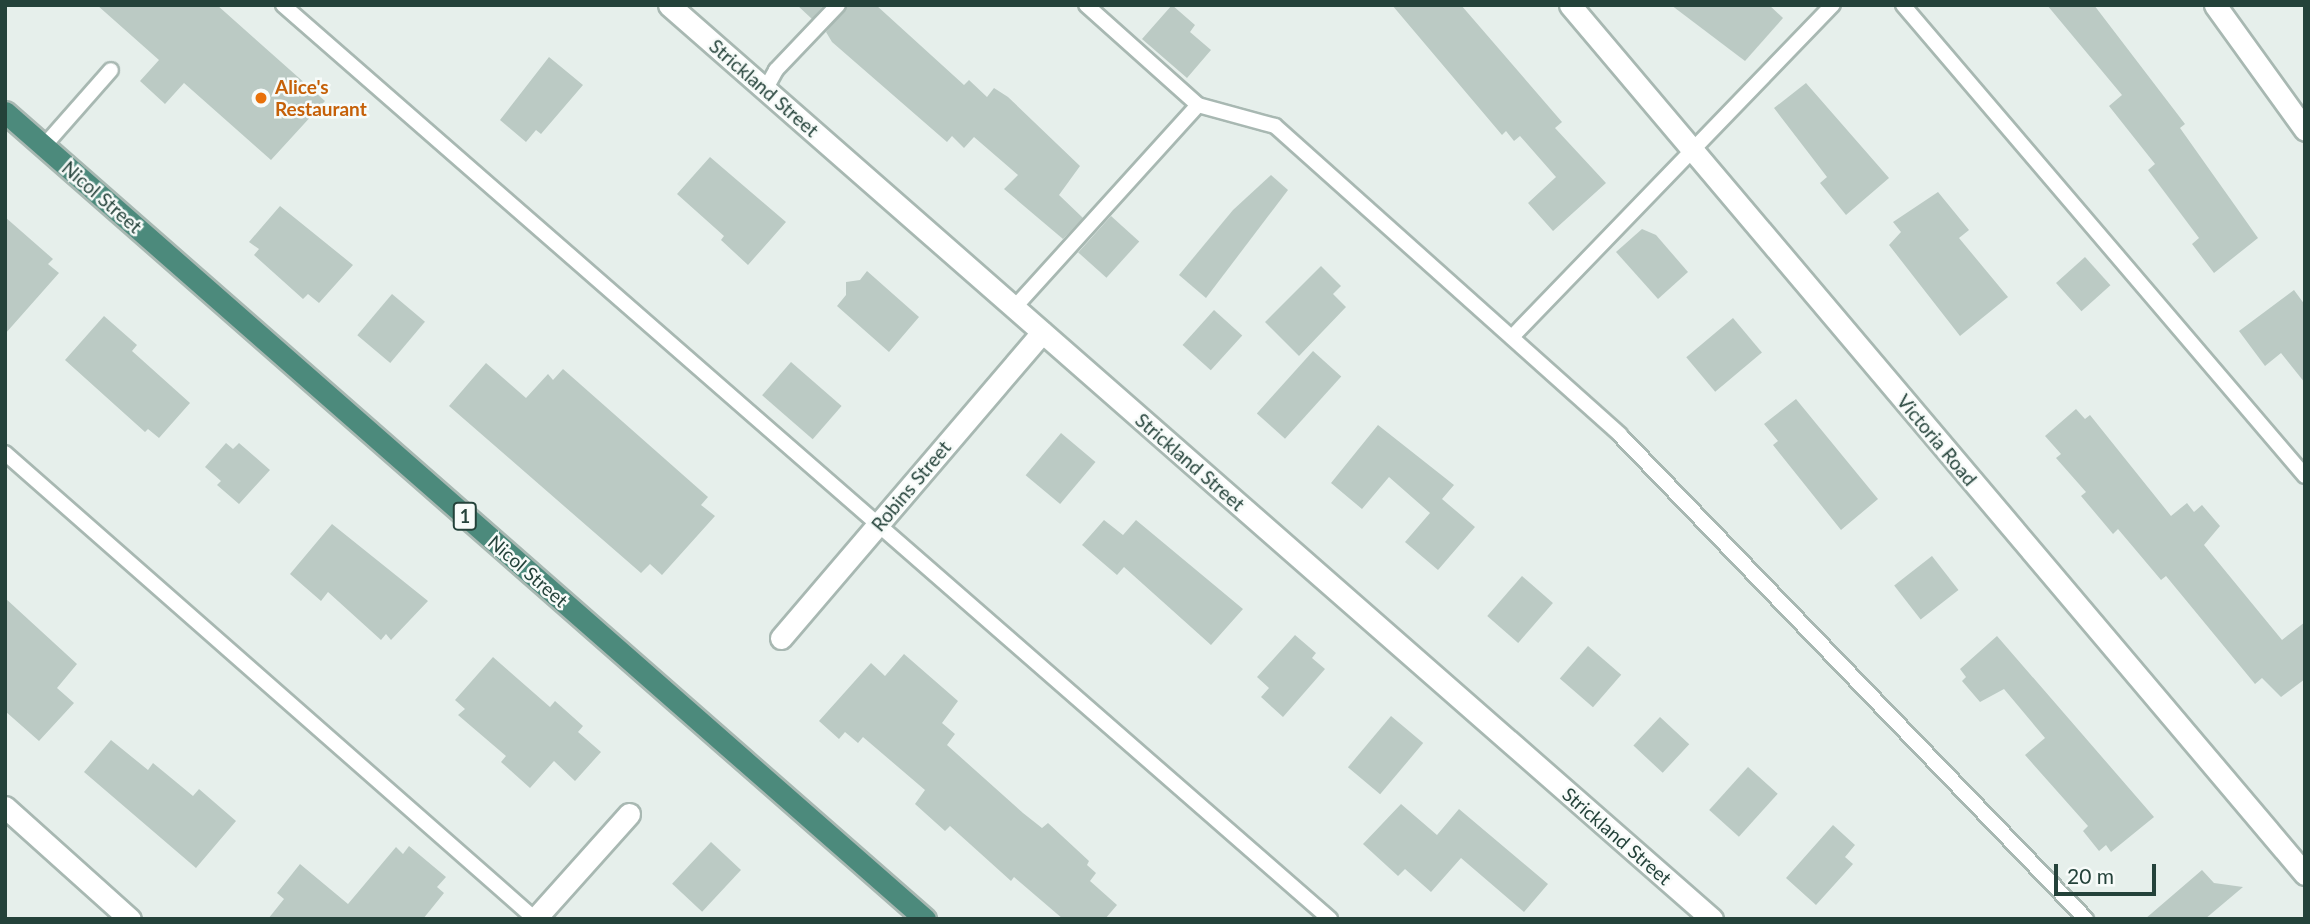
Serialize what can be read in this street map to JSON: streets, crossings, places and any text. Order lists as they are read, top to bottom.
{
  "streets": {
    "highway": ["Nicol Street", "1"],
    "street": ["Strickland Street", "Victoria Road", "Robins Street"]
  },
  "crossings": [
    ["Strickland Street", "Robins Street"]
  ],
  "places": ["Alice's Restaurant"],
  "scale_bar": "20 m"
}
